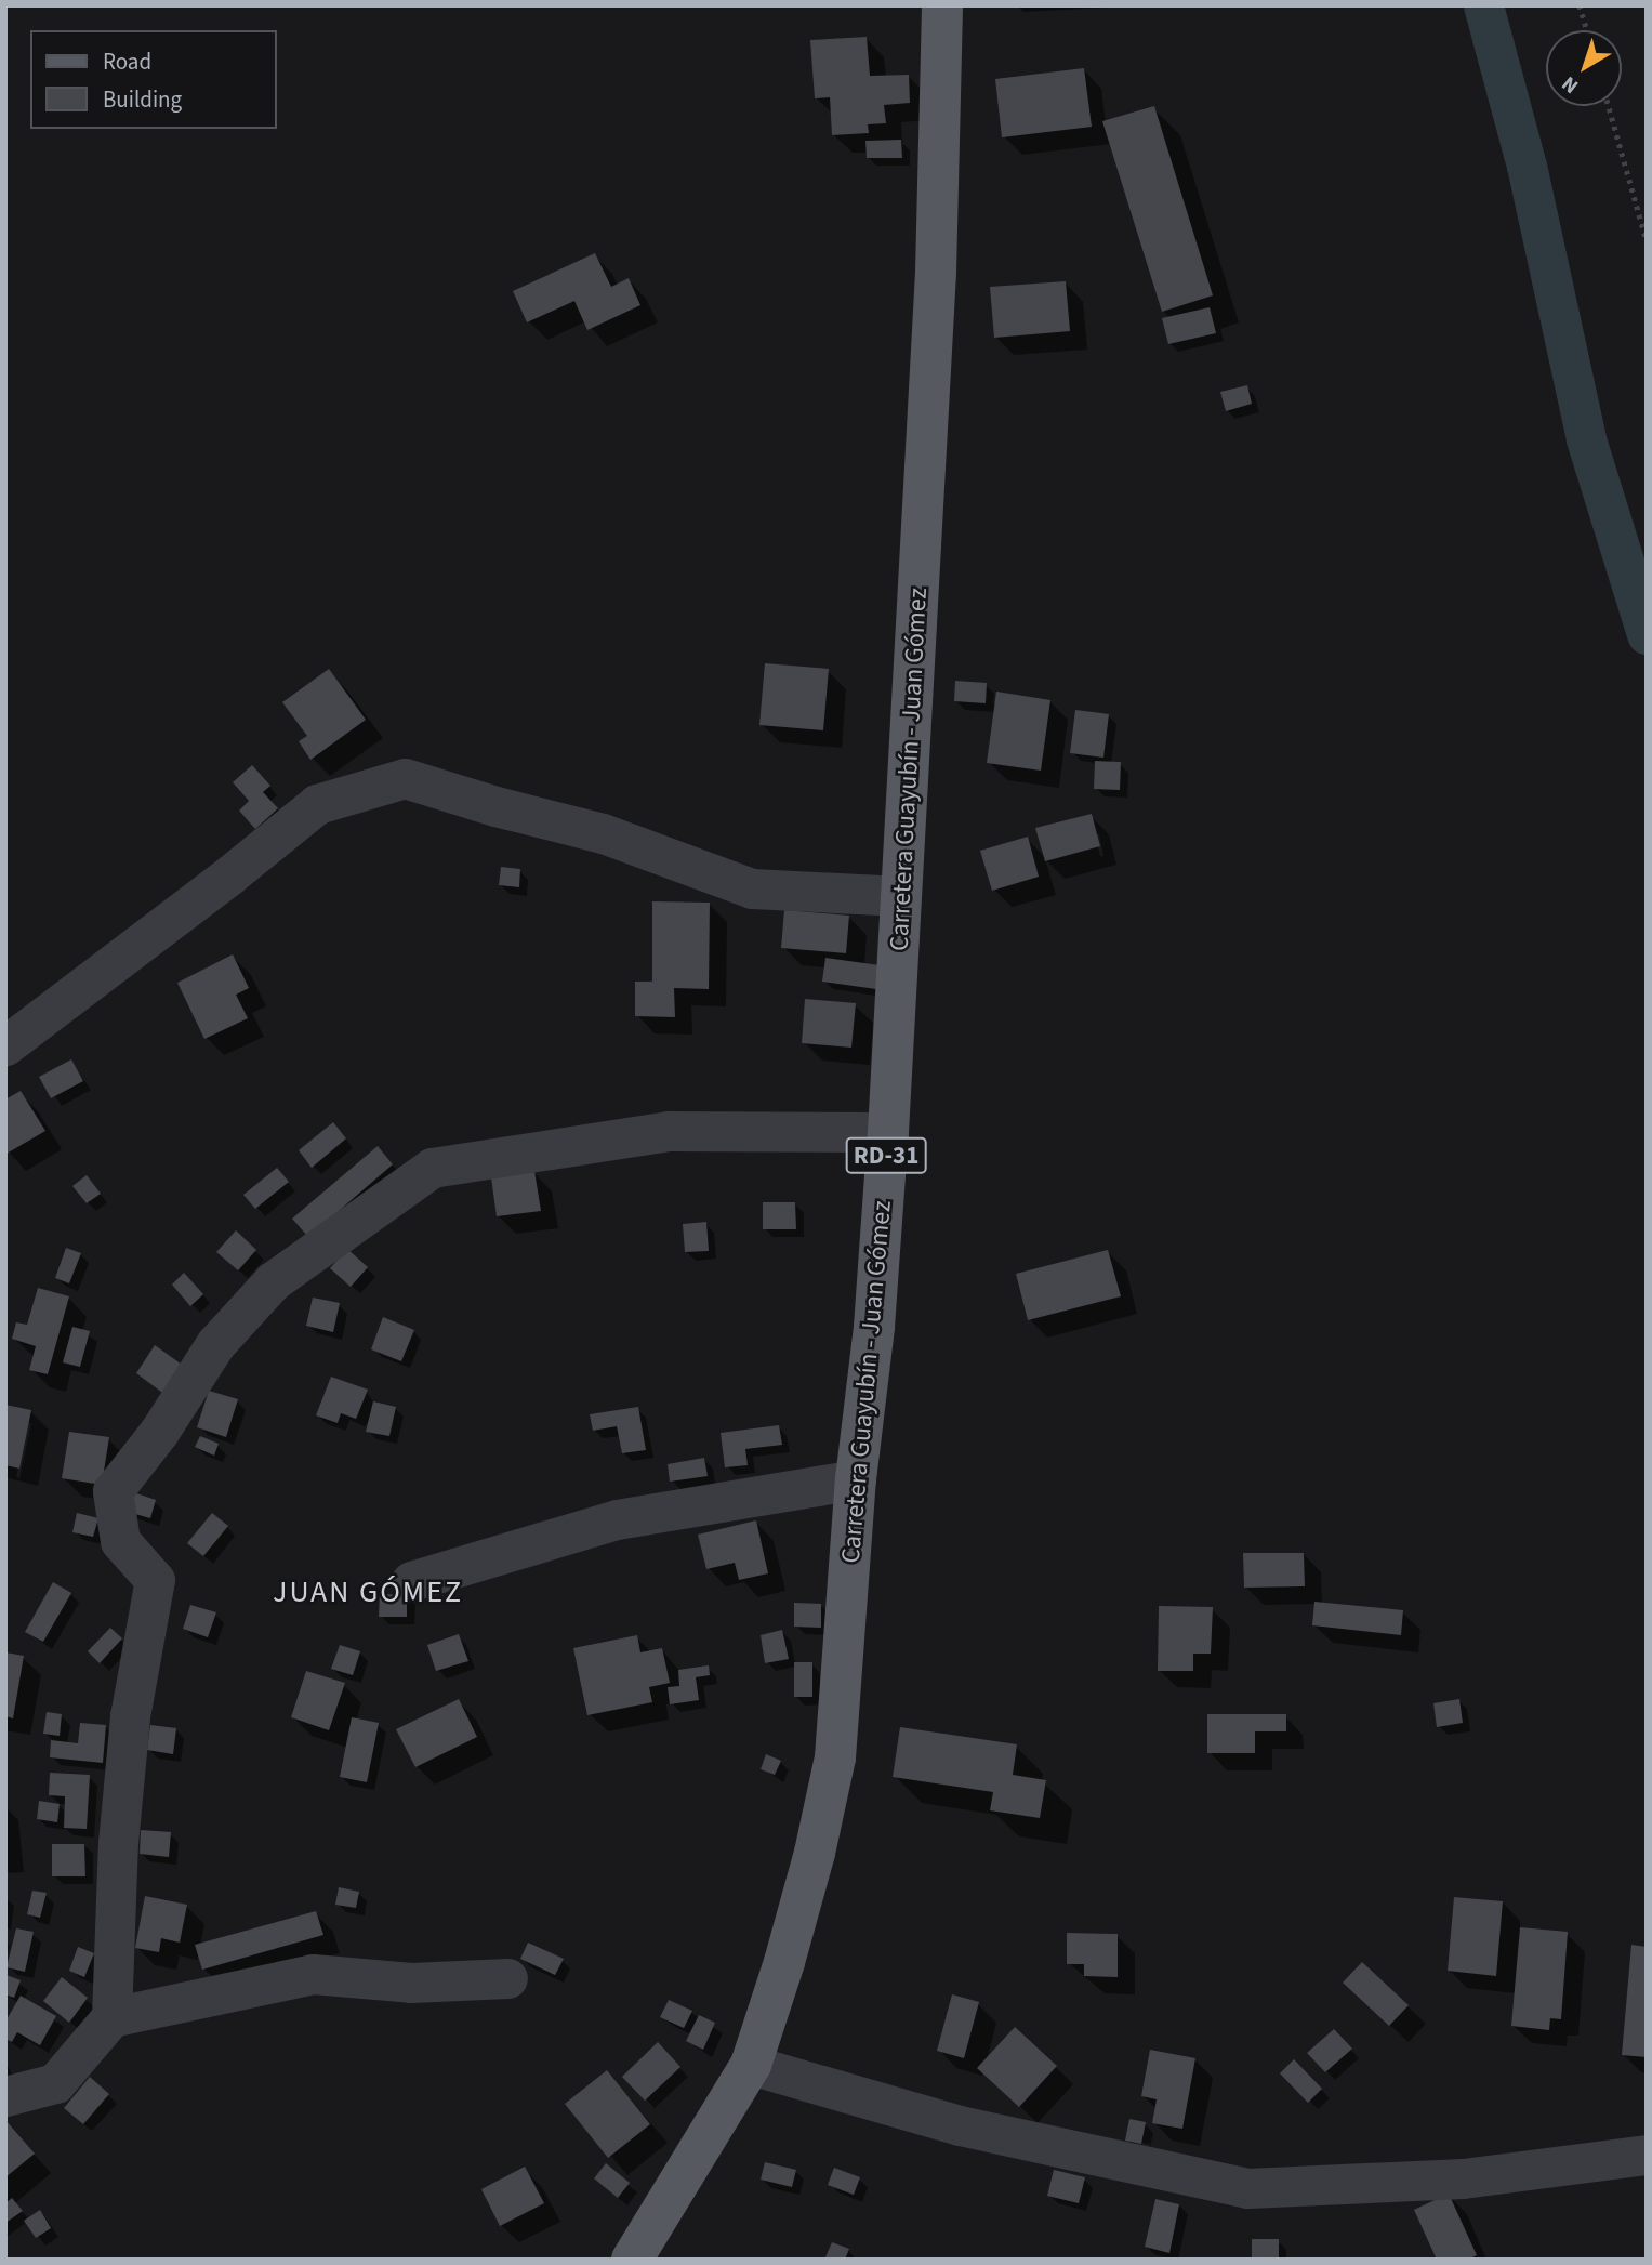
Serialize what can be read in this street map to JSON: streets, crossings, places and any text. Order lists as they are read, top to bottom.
{
  "streets": {
    "main road": ["Carretera Guayubín - Juan Gómez", "RD-31"]
  },
  "districts": ["JUAN GÓMEZ"],
  "legend": ["Road", "Building"],
  "north": "bottom left"
}
